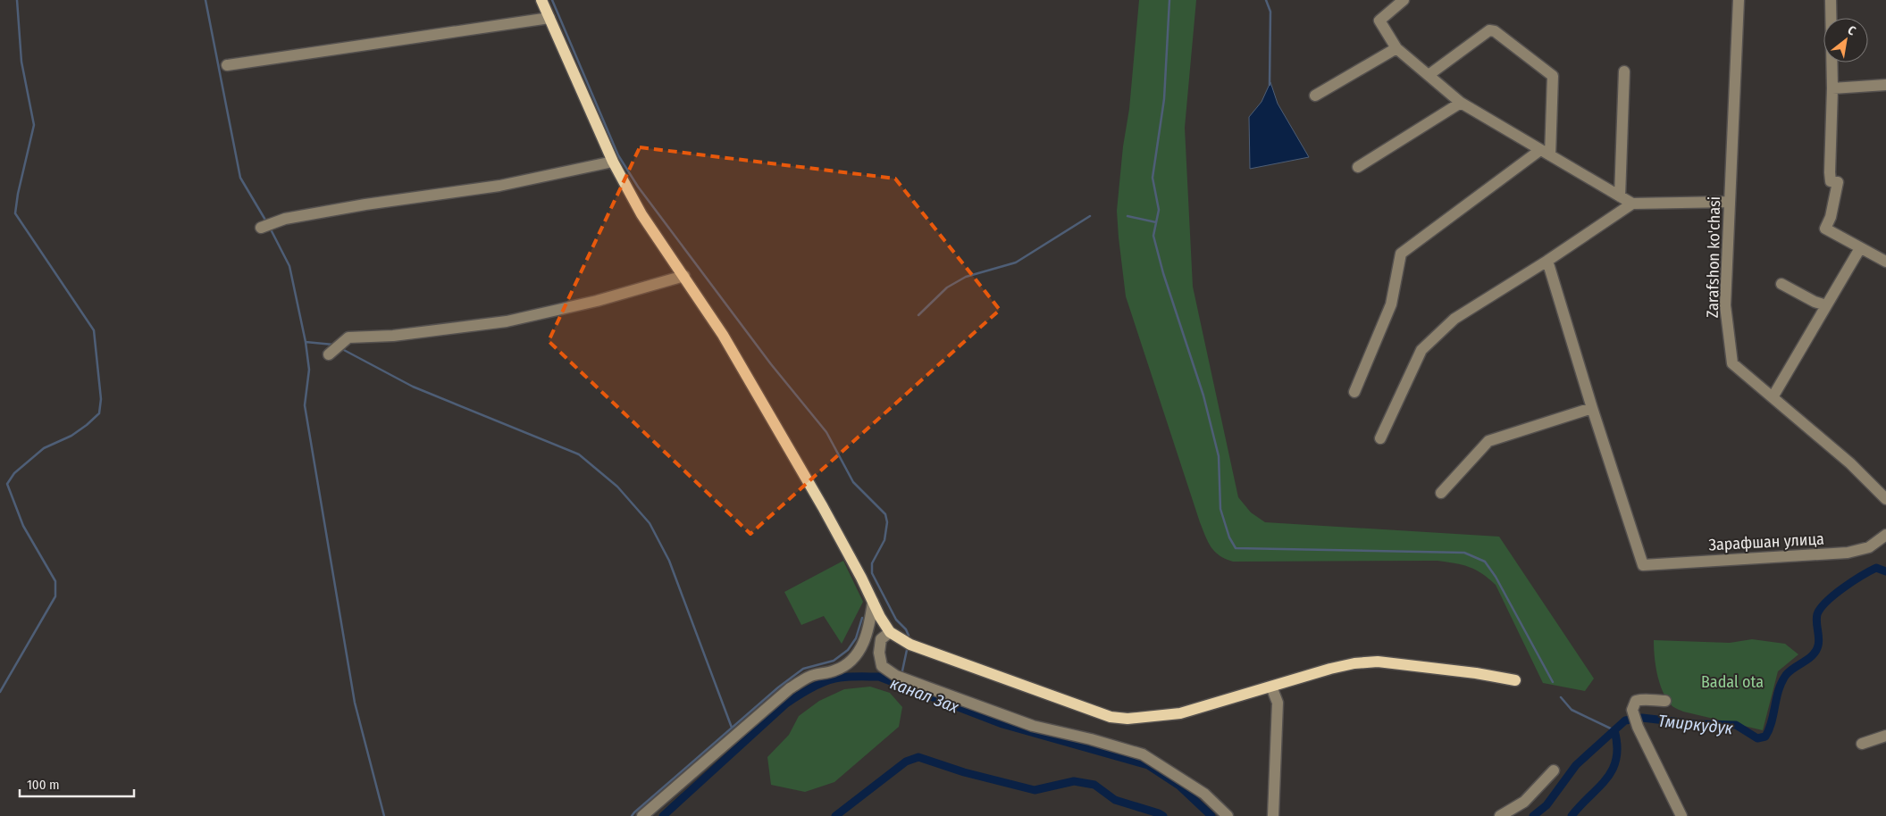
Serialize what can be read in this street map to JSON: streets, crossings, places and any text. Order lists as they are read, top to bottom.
{
  "streets": {
    "street": ["Zarafshon ko'chasi", "Зарафшан улица"]
  },
  "water": ["канал Зах", "Тмиркудук"],
  "parks": ["Badal ota"],
  "scale_bar": "100 m",
  "north": "top right"
}
